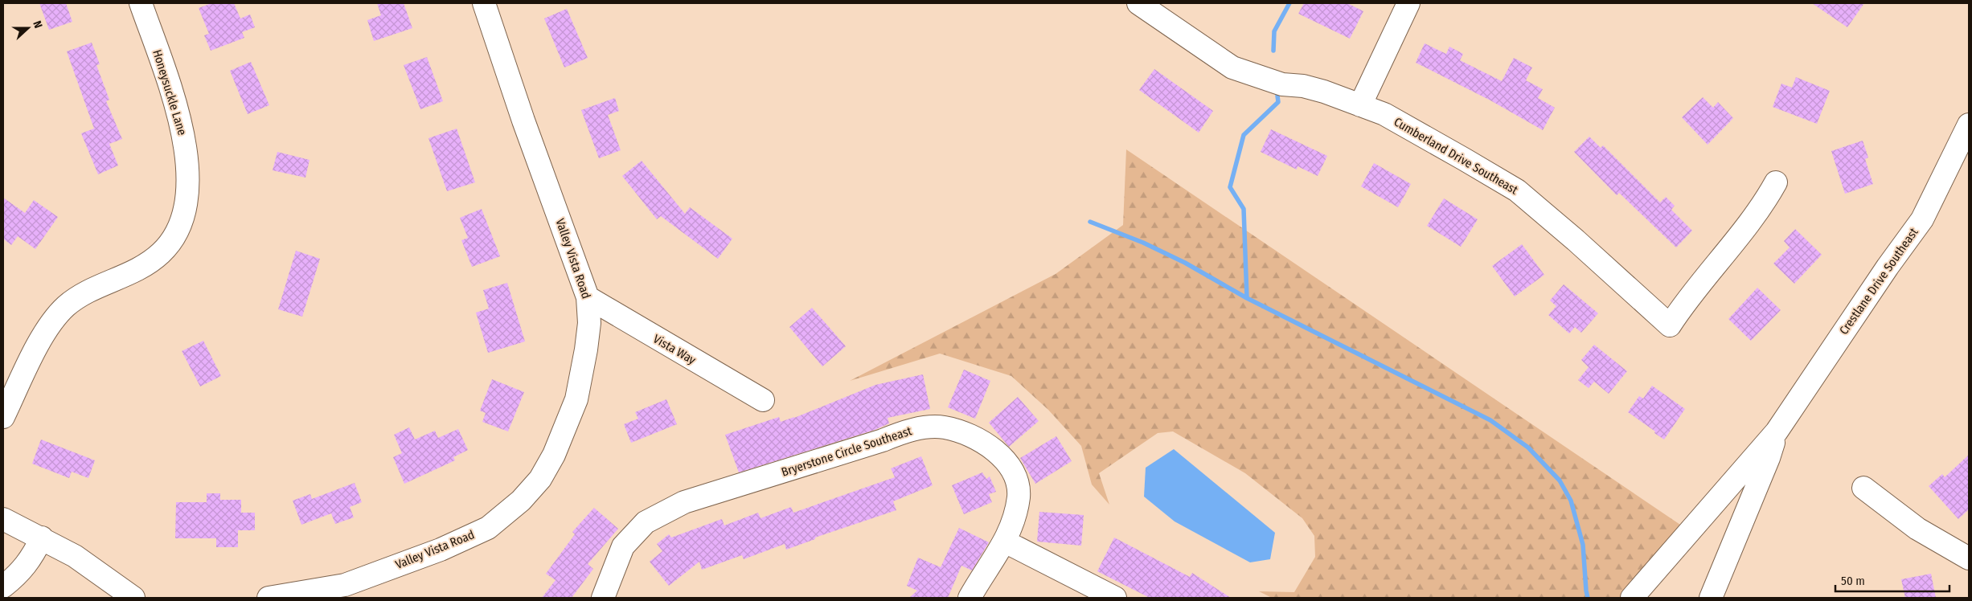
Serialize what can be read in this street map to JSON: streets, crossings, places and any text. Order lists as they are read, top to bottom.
{
  "streets": {
    "street": [
      "Honeysuckle Lane",
      "Cumberland Drive Southeast",
      "Valley Vista Road",
      "Crestlane Drive Southeast",
      "Vista Way",
      "Bryerstone Circle Southeast"
    ]
  },
  "crossings": [
    ["Valley Vista Road", "Vista Way"]
  ],
  "scale_bar": "50 m",
  "north": "right"
}
